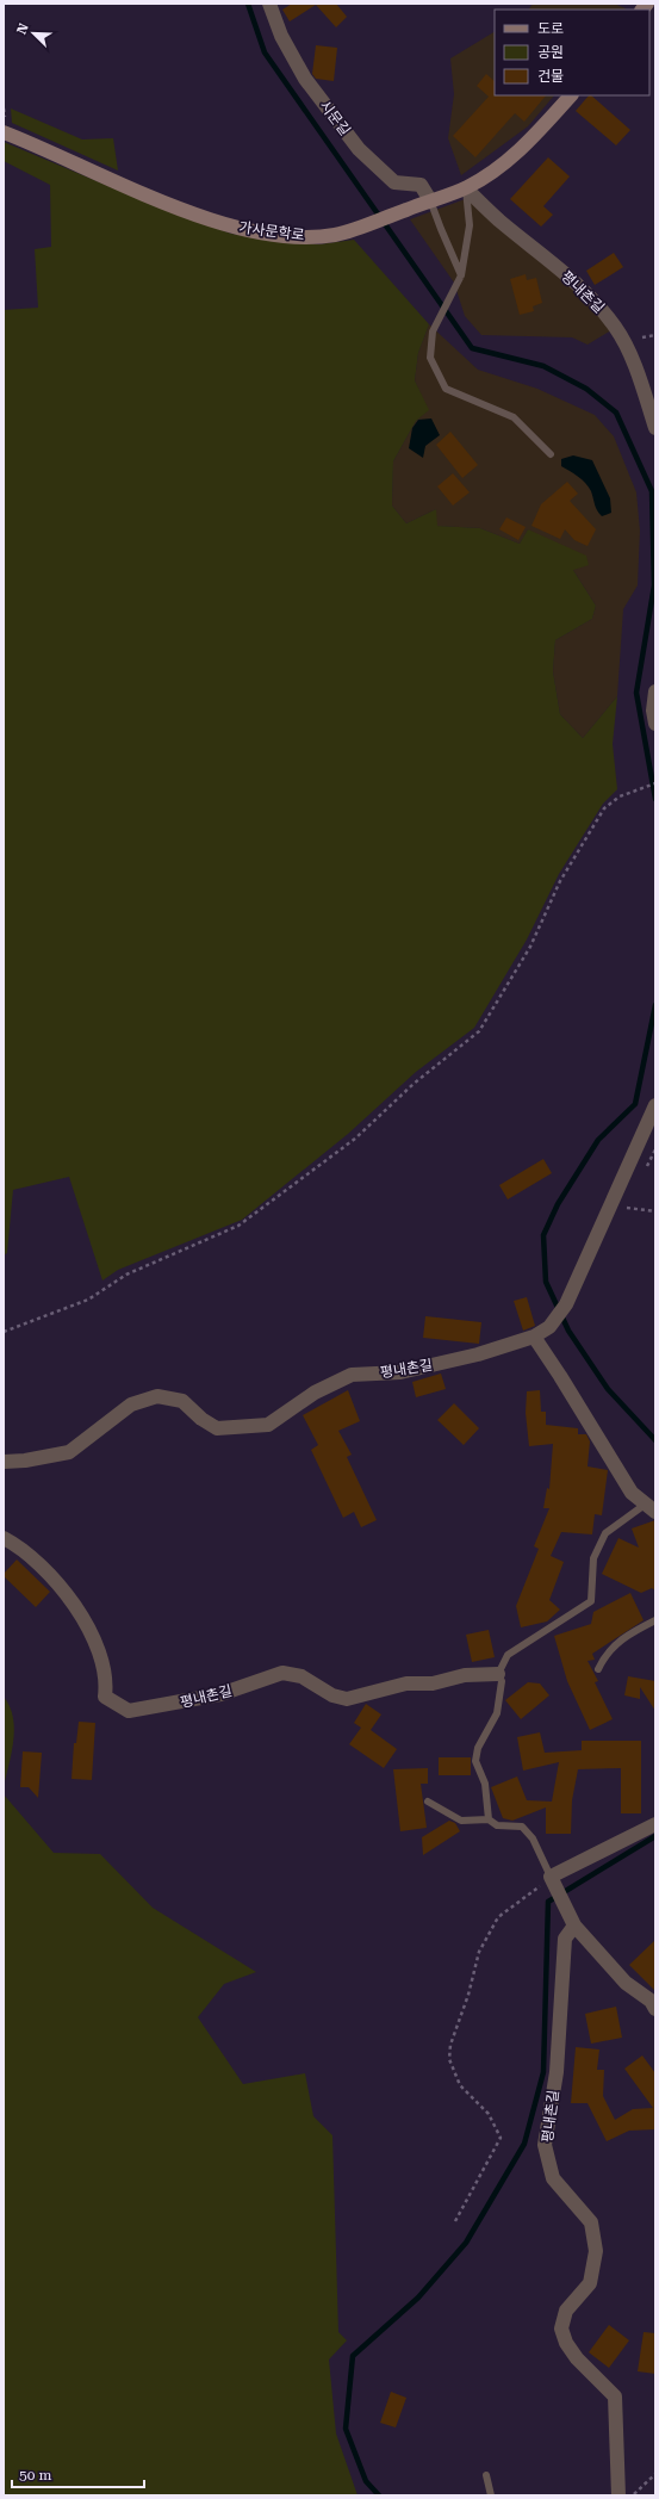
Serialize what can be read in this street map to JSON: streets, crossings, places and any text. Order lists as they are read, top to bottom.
{
  "streets": {
    "main road": ["가사문학로"],
    "street": ["시문길", "평내촌길"]
  },
  "crossings": [
    ["시문길", "가사문학로"],
    ["가사문학로", "평내촌길"]
  ],
  "legend": ["도로", "공원", "건물"],
  "scale_bar": "50 m",
  "north": "top left"
}
